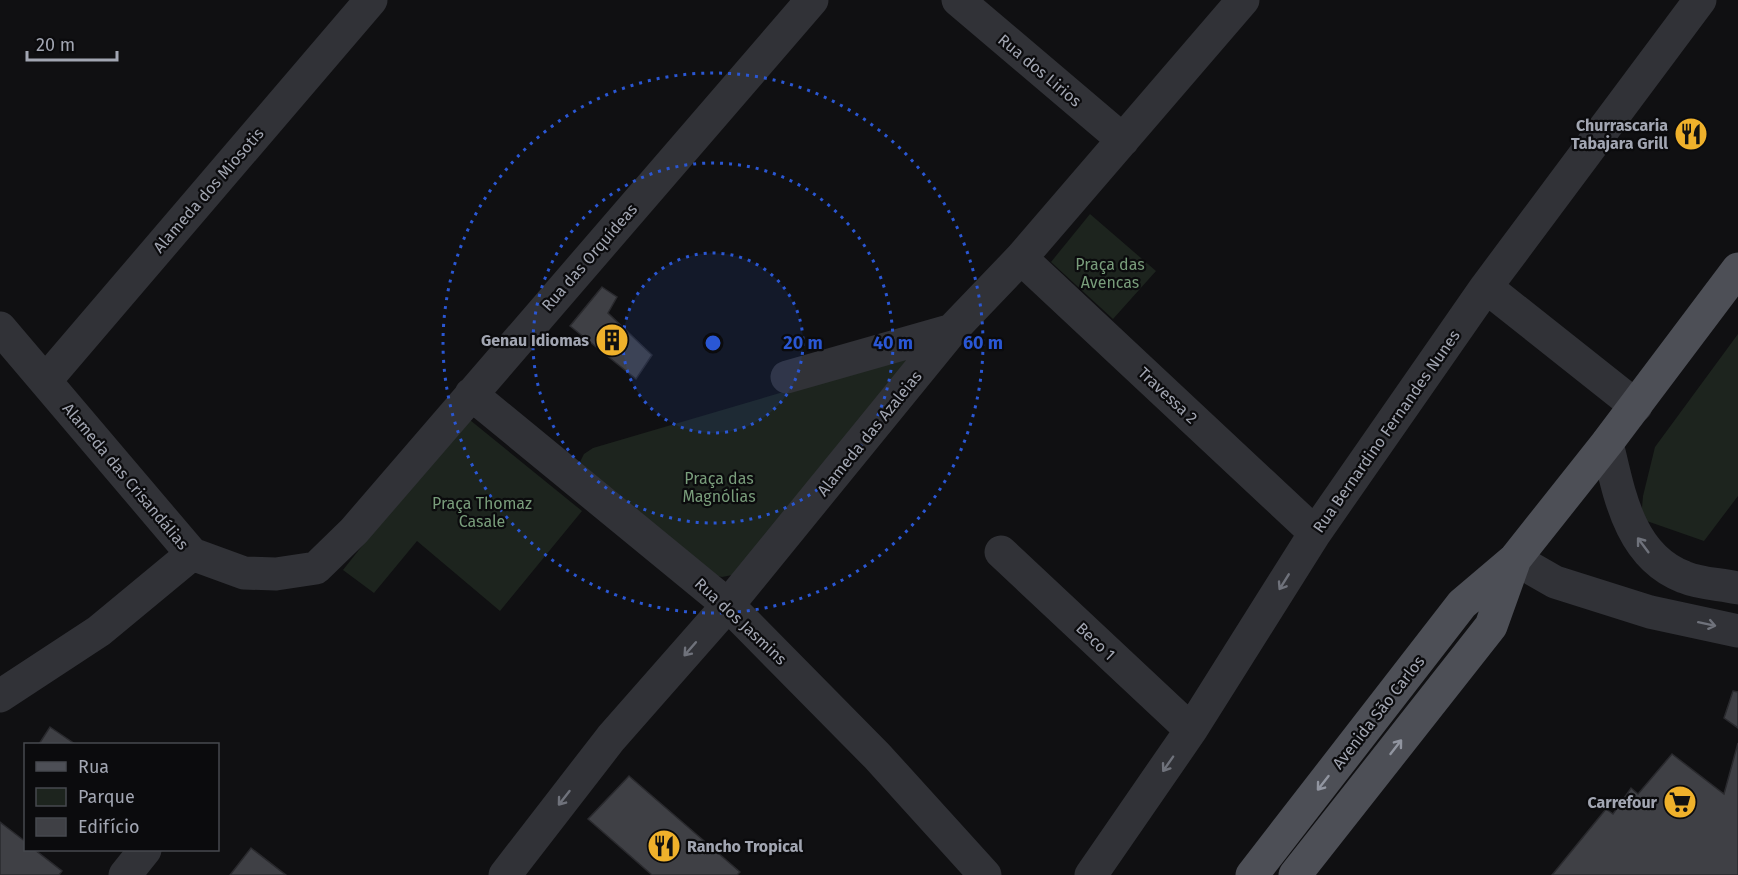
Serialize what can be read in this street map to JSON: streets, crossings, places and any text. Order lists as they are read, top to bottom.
{
  "streets": {
    "main road": ["Avenida São Carlos"],
    "street": [
      "Rua dos Lirios",
      "Alameda dos Miosotis",
      "Rua das Orquídeas",
      "Travessa 2",
      "Rua Bernardino Fernandes Nunes",
      "Alameda das Azaleias",
      "Alameda das Crisandálias",
      "Rua dos Jasmins",
      "Beco 1"
    ]
  },
  "crossings": [
    ["Rua dos Lirios", "Alameda das Azaleias"],
    ["Alameda dos Miosotis", "Alameda das Crisandálias"],
    ["Rua das Orquídeas", "Alameda das Crisandálias"],
    ["Rua das Orquídeas", "Rua dos Jasmins"],
    ["Travessa 2", "Rua Bernardino Fernandes Nunes"],
    ["Travessa 2", "Alameda das Azaleias"],
    ["Rua Bernardino Fernandes Nunes", "Beco 1"],
    ["Alameda das Azaleias", "Rua dos Jasmins"]
  ],
  "one_way": ["Rua Bernardino Fernandes Nunes"],
  "parks": ["Praça das Avencas", "Praça das Magnólias", "Praça Thomaz Casale"],
  "places": {
    "restaurant": ["Churrascaria Tabajara Grill", "Rancho Tropical"],
    "building": ["Genau Idiomas"],
    "supermarket": ["Carrefour"]
  },
  "legend": ["Rua", "Parque", "Edifício"],
  "scale_bar": "20 m",
  "rings": ["20 m", "40 m", "60 m"]
}
